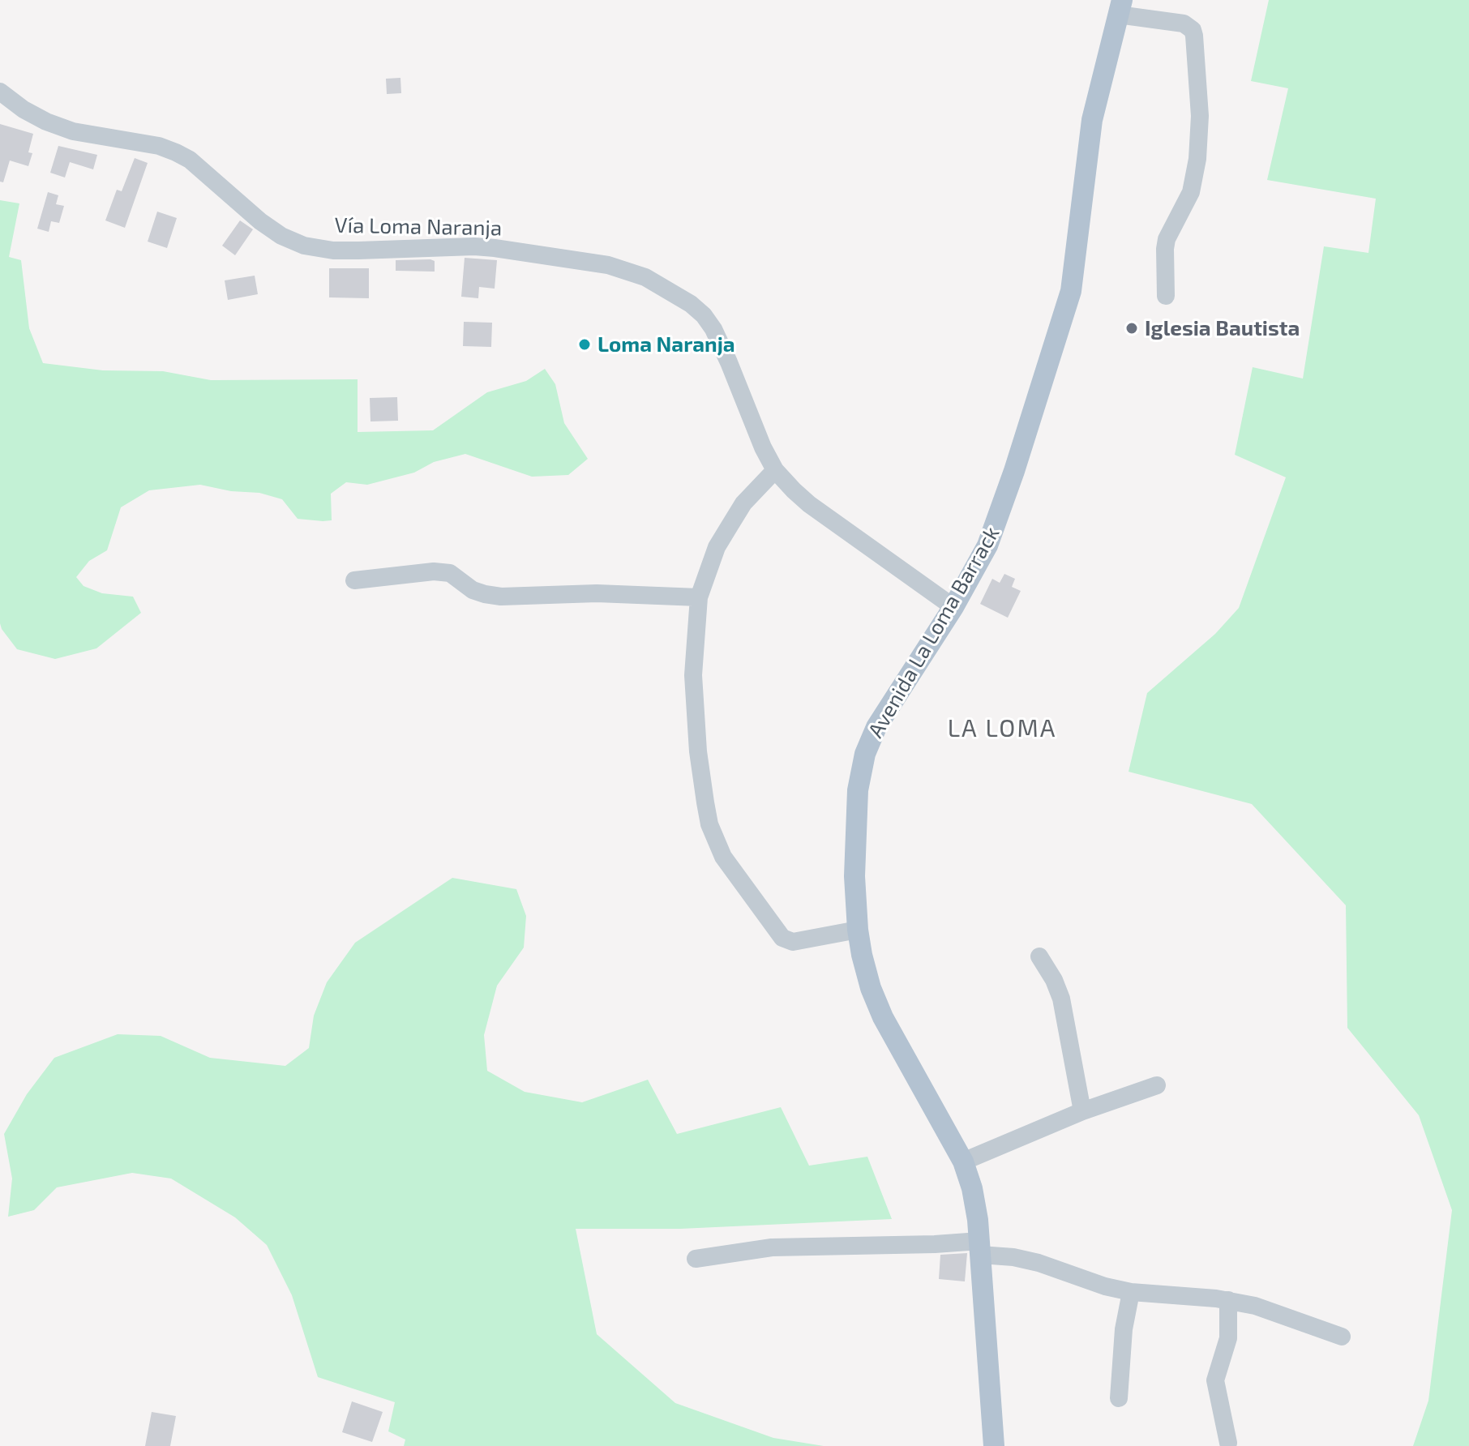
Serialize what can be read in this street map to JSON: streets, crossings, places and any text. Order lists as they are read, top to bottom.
{
  "streets": {
    "main road": ["Avenida La Loma Barrack"],
    "street": ["Vía Loma Naranja"]
  },
  "crossings": [
    ["Vía Loma Naranja", "Avenida La Loma Barrack"]
  ],
  "districts": ["LA LOMA"],
  "places": ["Iglesia Bautista", "Loma Naranja"]
}
